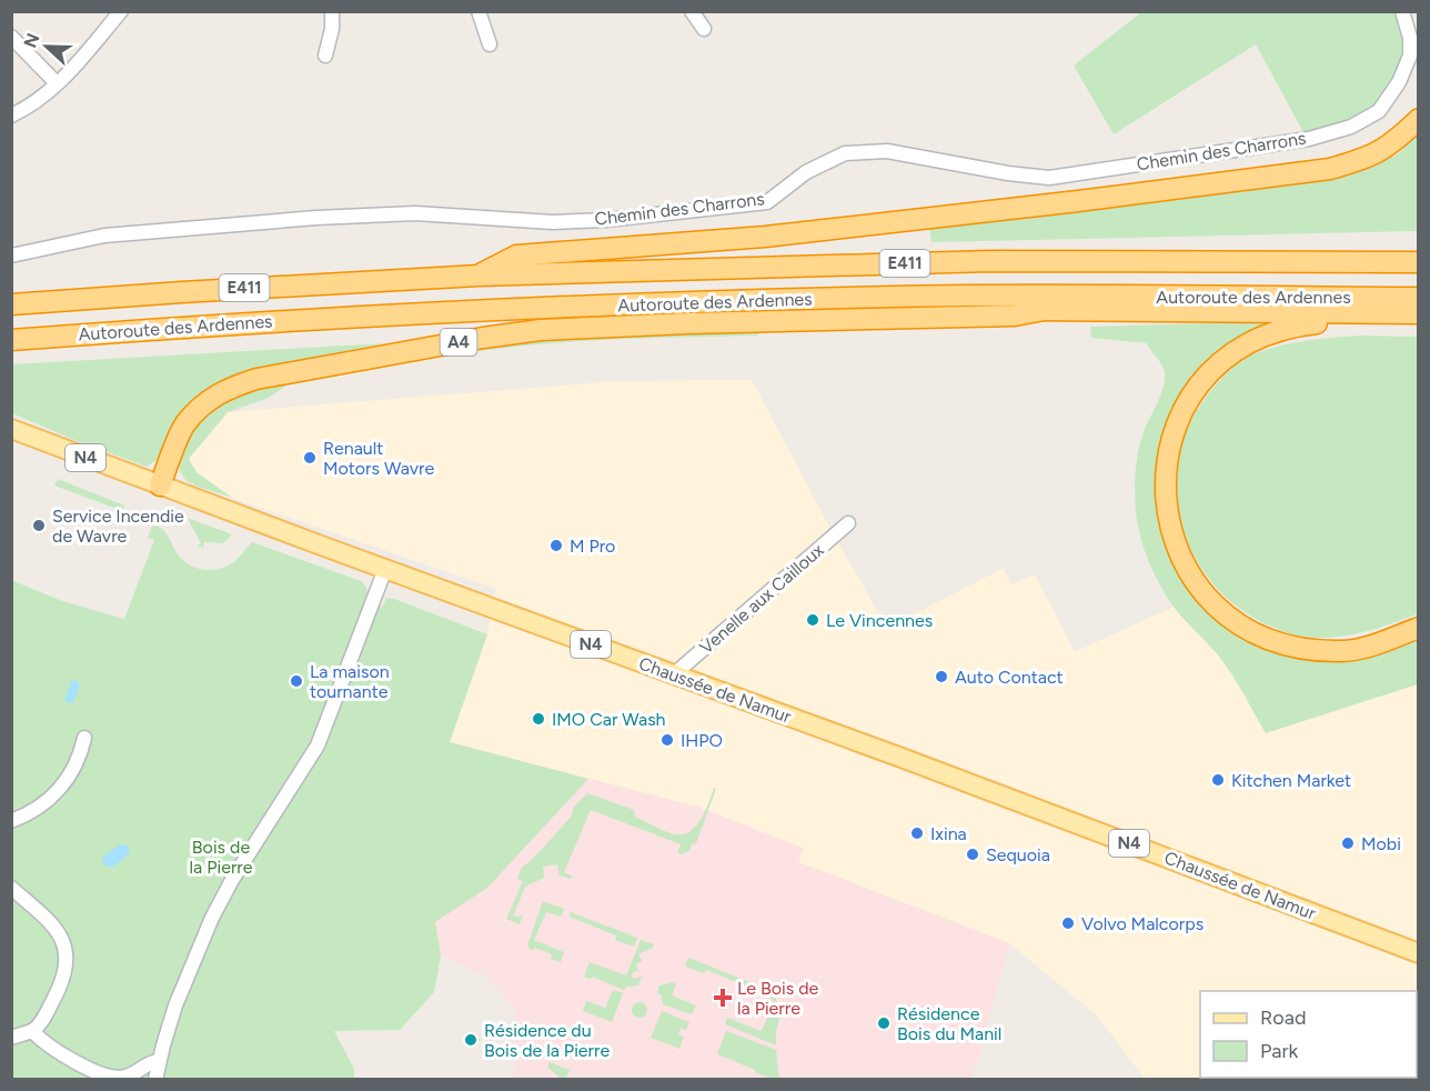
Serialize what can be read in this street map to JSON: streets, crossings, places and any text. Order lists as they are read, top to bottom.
{
  "streets": {
    "highway": ["E411", "Autoroute des Ardennes", "A4"],
    "main road": ["N4", "Chaussée de Namur"],
    "street": ["Chemin des Charrons", "Venelle aux Cailloux"]
  },
  "crossings": [
    ["A4", "Chaussée de Namur"],
    ["Venelle aux Cailloux", "Chaussée de Namur"]
  ],
  "parks": ["Bois de la Pierre"],
  "places": {
    "other": [
      "Renault Motors Wavre",
      "Service Incendie de Wavre",
      "M Pro",
      "Le Vincennes",
      "Auto Contact",
      "La maison tournante",
      "IMO Car Wash",
      "IHPO",
      "Kitchen Market",
      "Ixina",
      "Mobi",
      "Sequoia",
      "Volvo Malcorps",
      "Résidence Bois du Manil",
      "Résidence du Bois de la Pierre"
    ],
    "health": ["Le Bois de la Pierre"]
  },
  "legend": ["Road", "Park"],
  "north": "left"
}
